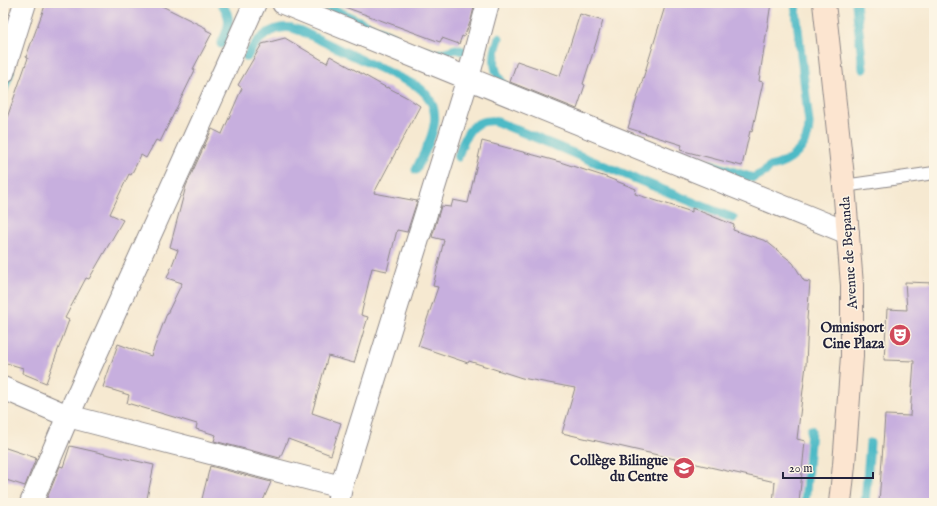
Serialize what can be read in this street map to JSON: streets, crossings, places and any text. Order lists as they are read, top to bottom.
{
  "streets": {
    "main road": ["Avenue de Bepanda"]
  },
  "places": {
    "theatre": ["Omnisport Cine Plaza"],
    "school or university": ["Collège Bilingue du Centre"]
  },
  "scale_bar": "20 m"
}
